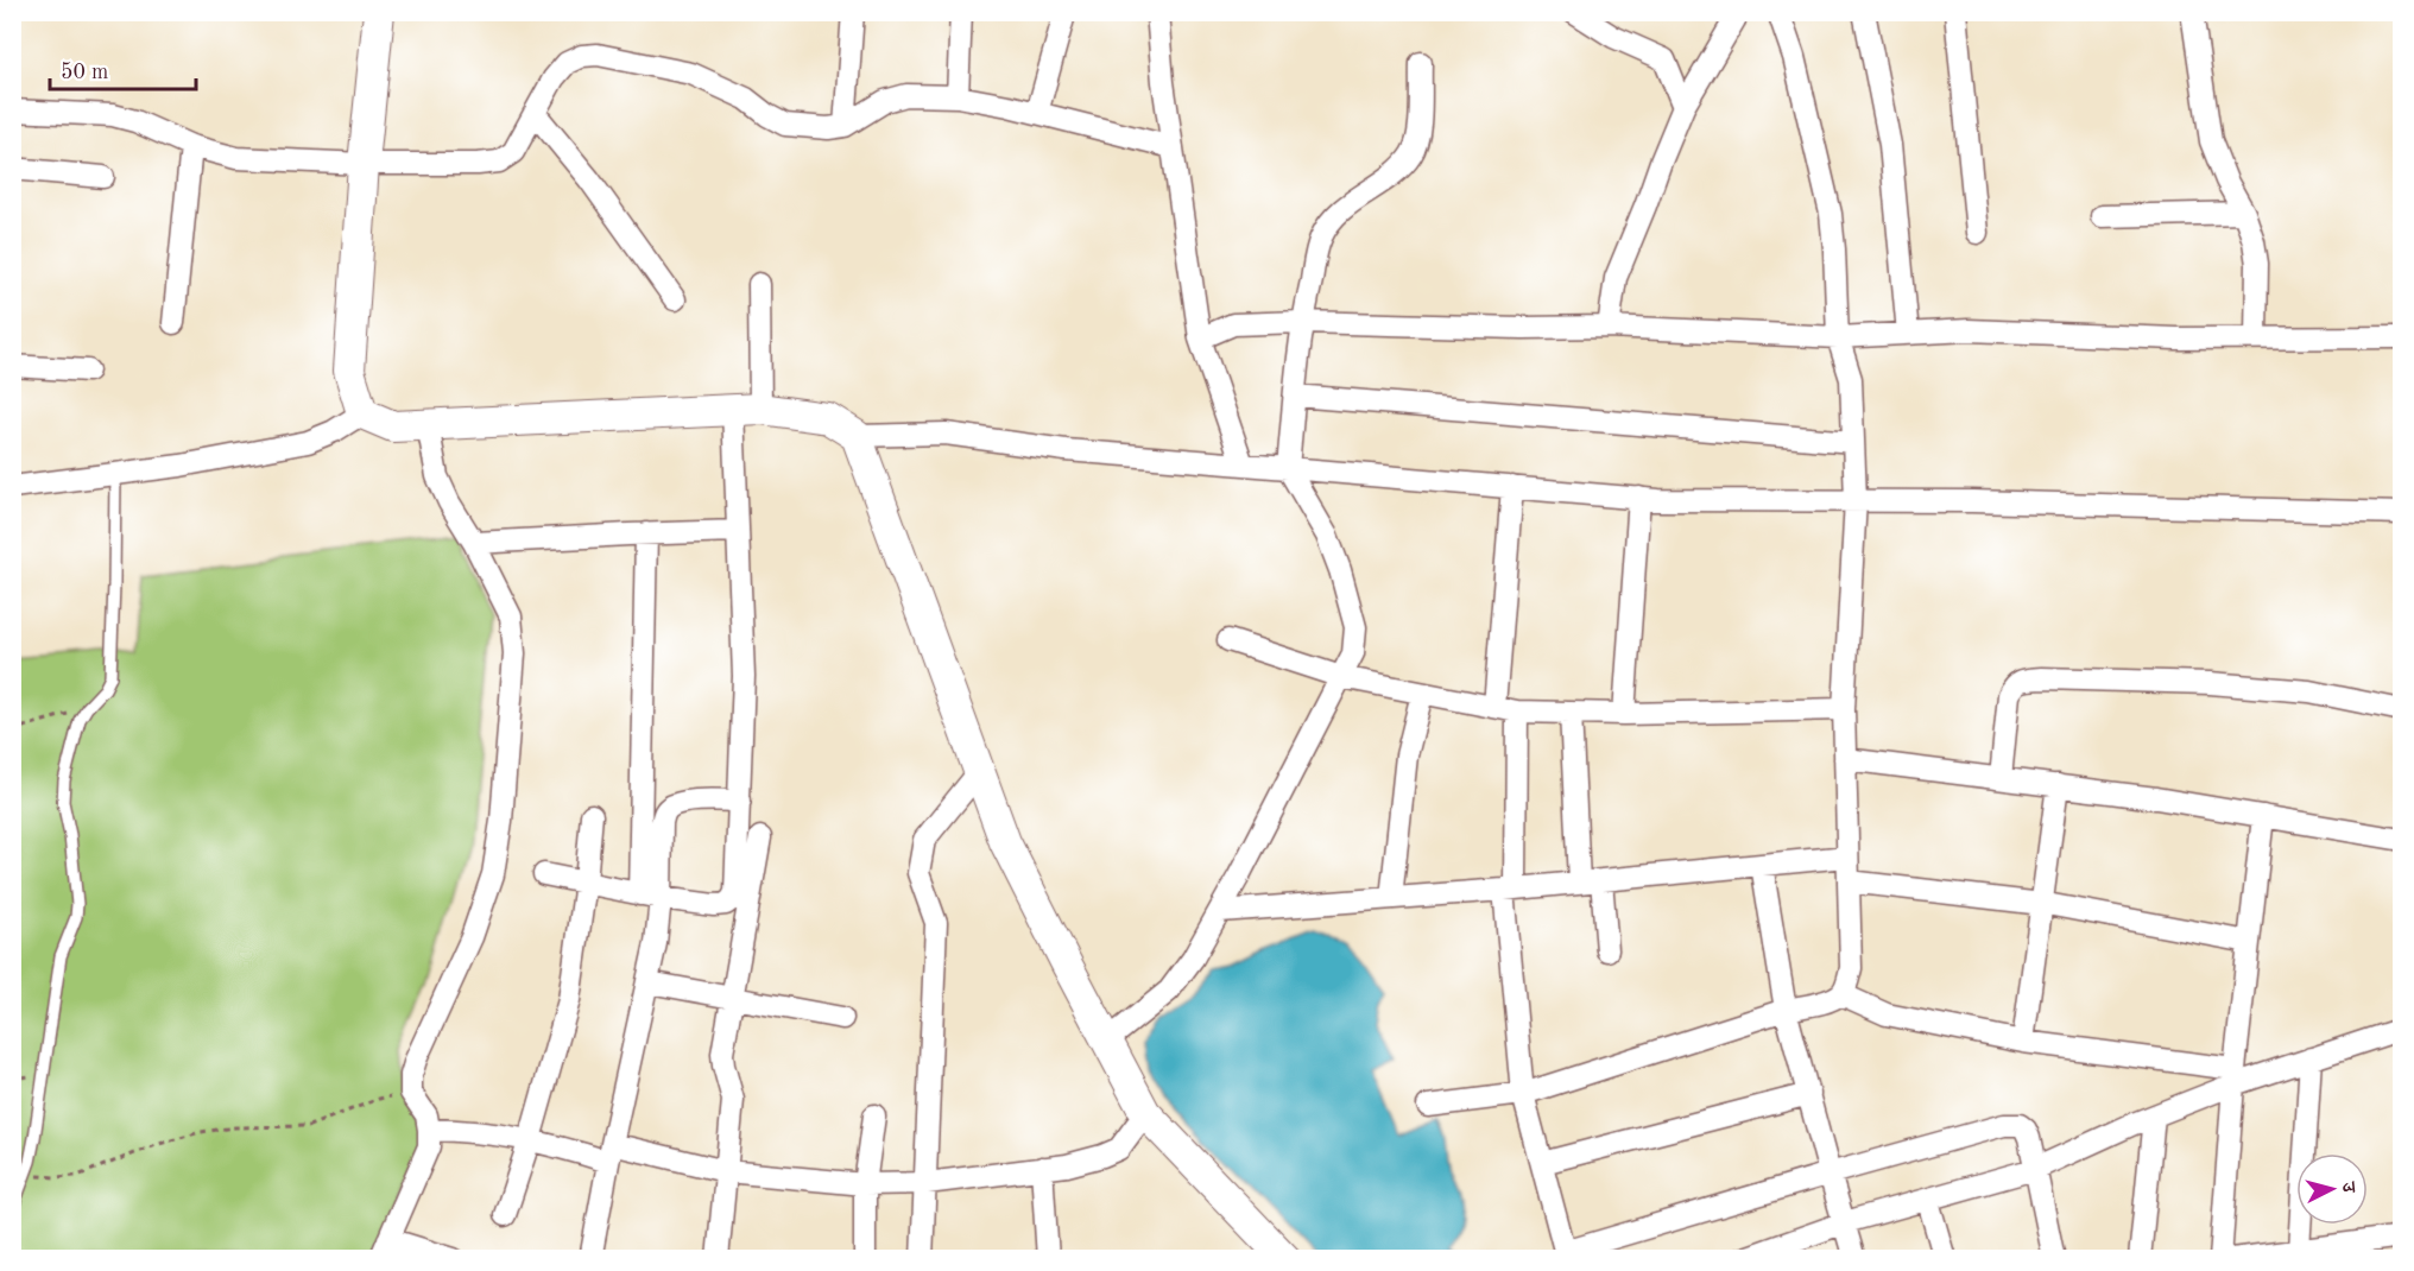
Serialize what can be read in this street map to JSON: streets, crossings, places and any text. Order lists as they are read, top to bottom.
{
  "scale_bar": "50 m",
  "north": "right"
}
